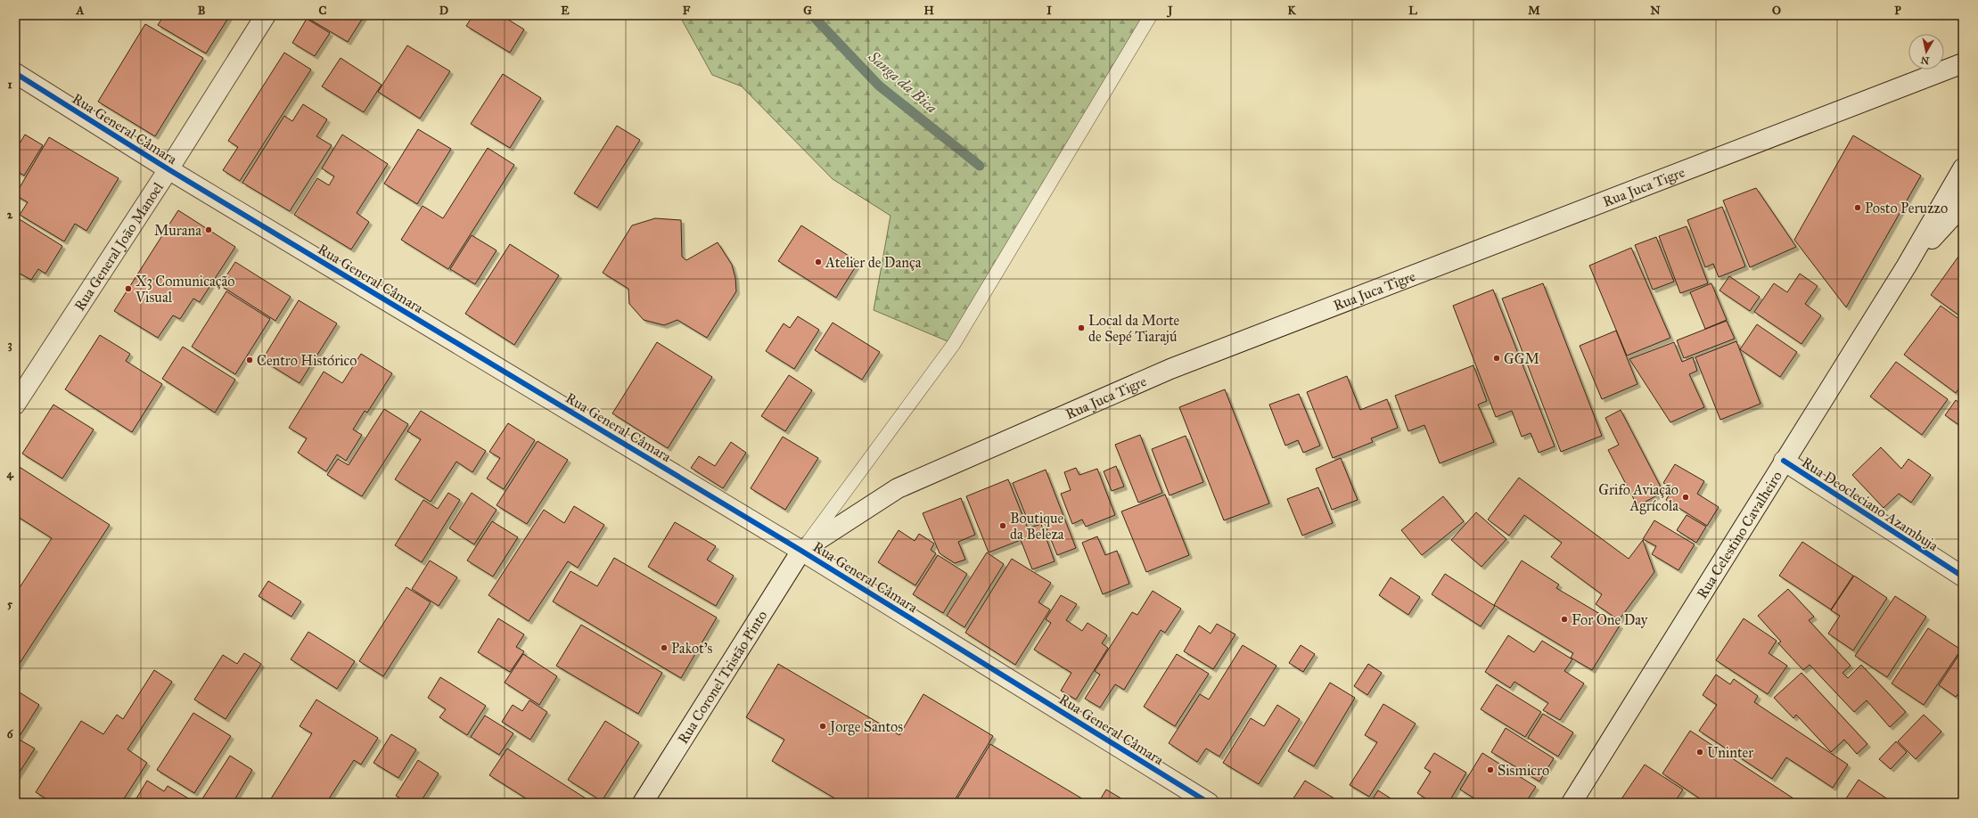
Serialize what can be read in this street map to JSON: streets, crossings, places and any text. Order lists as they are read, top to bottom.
{
  "streets": {
    "main road": [
      "Rua General Câmara",
      "Rua Juca Tigre",
      "Rua General João Manoel",
      "Rua Deocleciano Azambuja",
      "Rua Celestino Cavalheiro",
      "Rua Coronel Tristão Pinto"
    ]
  },
  "crossings": [
    ["Rua General Câmara", "Rua Juca Tigre"],
    ["Rua General Câmara", "Rua General João Manoel"],
    ["Rua General Câmara", "Rua Coronel Tristão Pinto"],
    ["Rua Juca Tigre", "Rua Coronel Tristão Pinto"],
    ["Rua Deocleciano Azambuja", "Rua Celestino Cavalheiro"]
  ],
  "water": ["Sanga da Bica"],
  "places": [
    "Posto Peruzzo",
    "Murana",
    "Atelier de Dança",
    "X3 Comunicação Visual",
    "Local da Morte de Sepé Tiarajú",
    "GGM",
    "Centro Histórico",
    "Grifo Aviação Agrícola",
    "Boutique da Beleza",
    "For One Day",
    "Pakot's",
    "Jorge Santos",
    "Uninter",
    "Sismicro"
  ],
  "north": "bottom",
  "grid": {
    "columns": [
      "A",
      "B",
      "C",
      "D",
      "E",
      "F",
      "G",
      "H",
      "I",
      "J",
      "K",
      "L",
      "M",
      "N",
      "O",
      "P"
    ],
    "rows": [
      "1",
      "2",
      "3",
      "4",
      "5",
      "6"
    ]
  }
}
